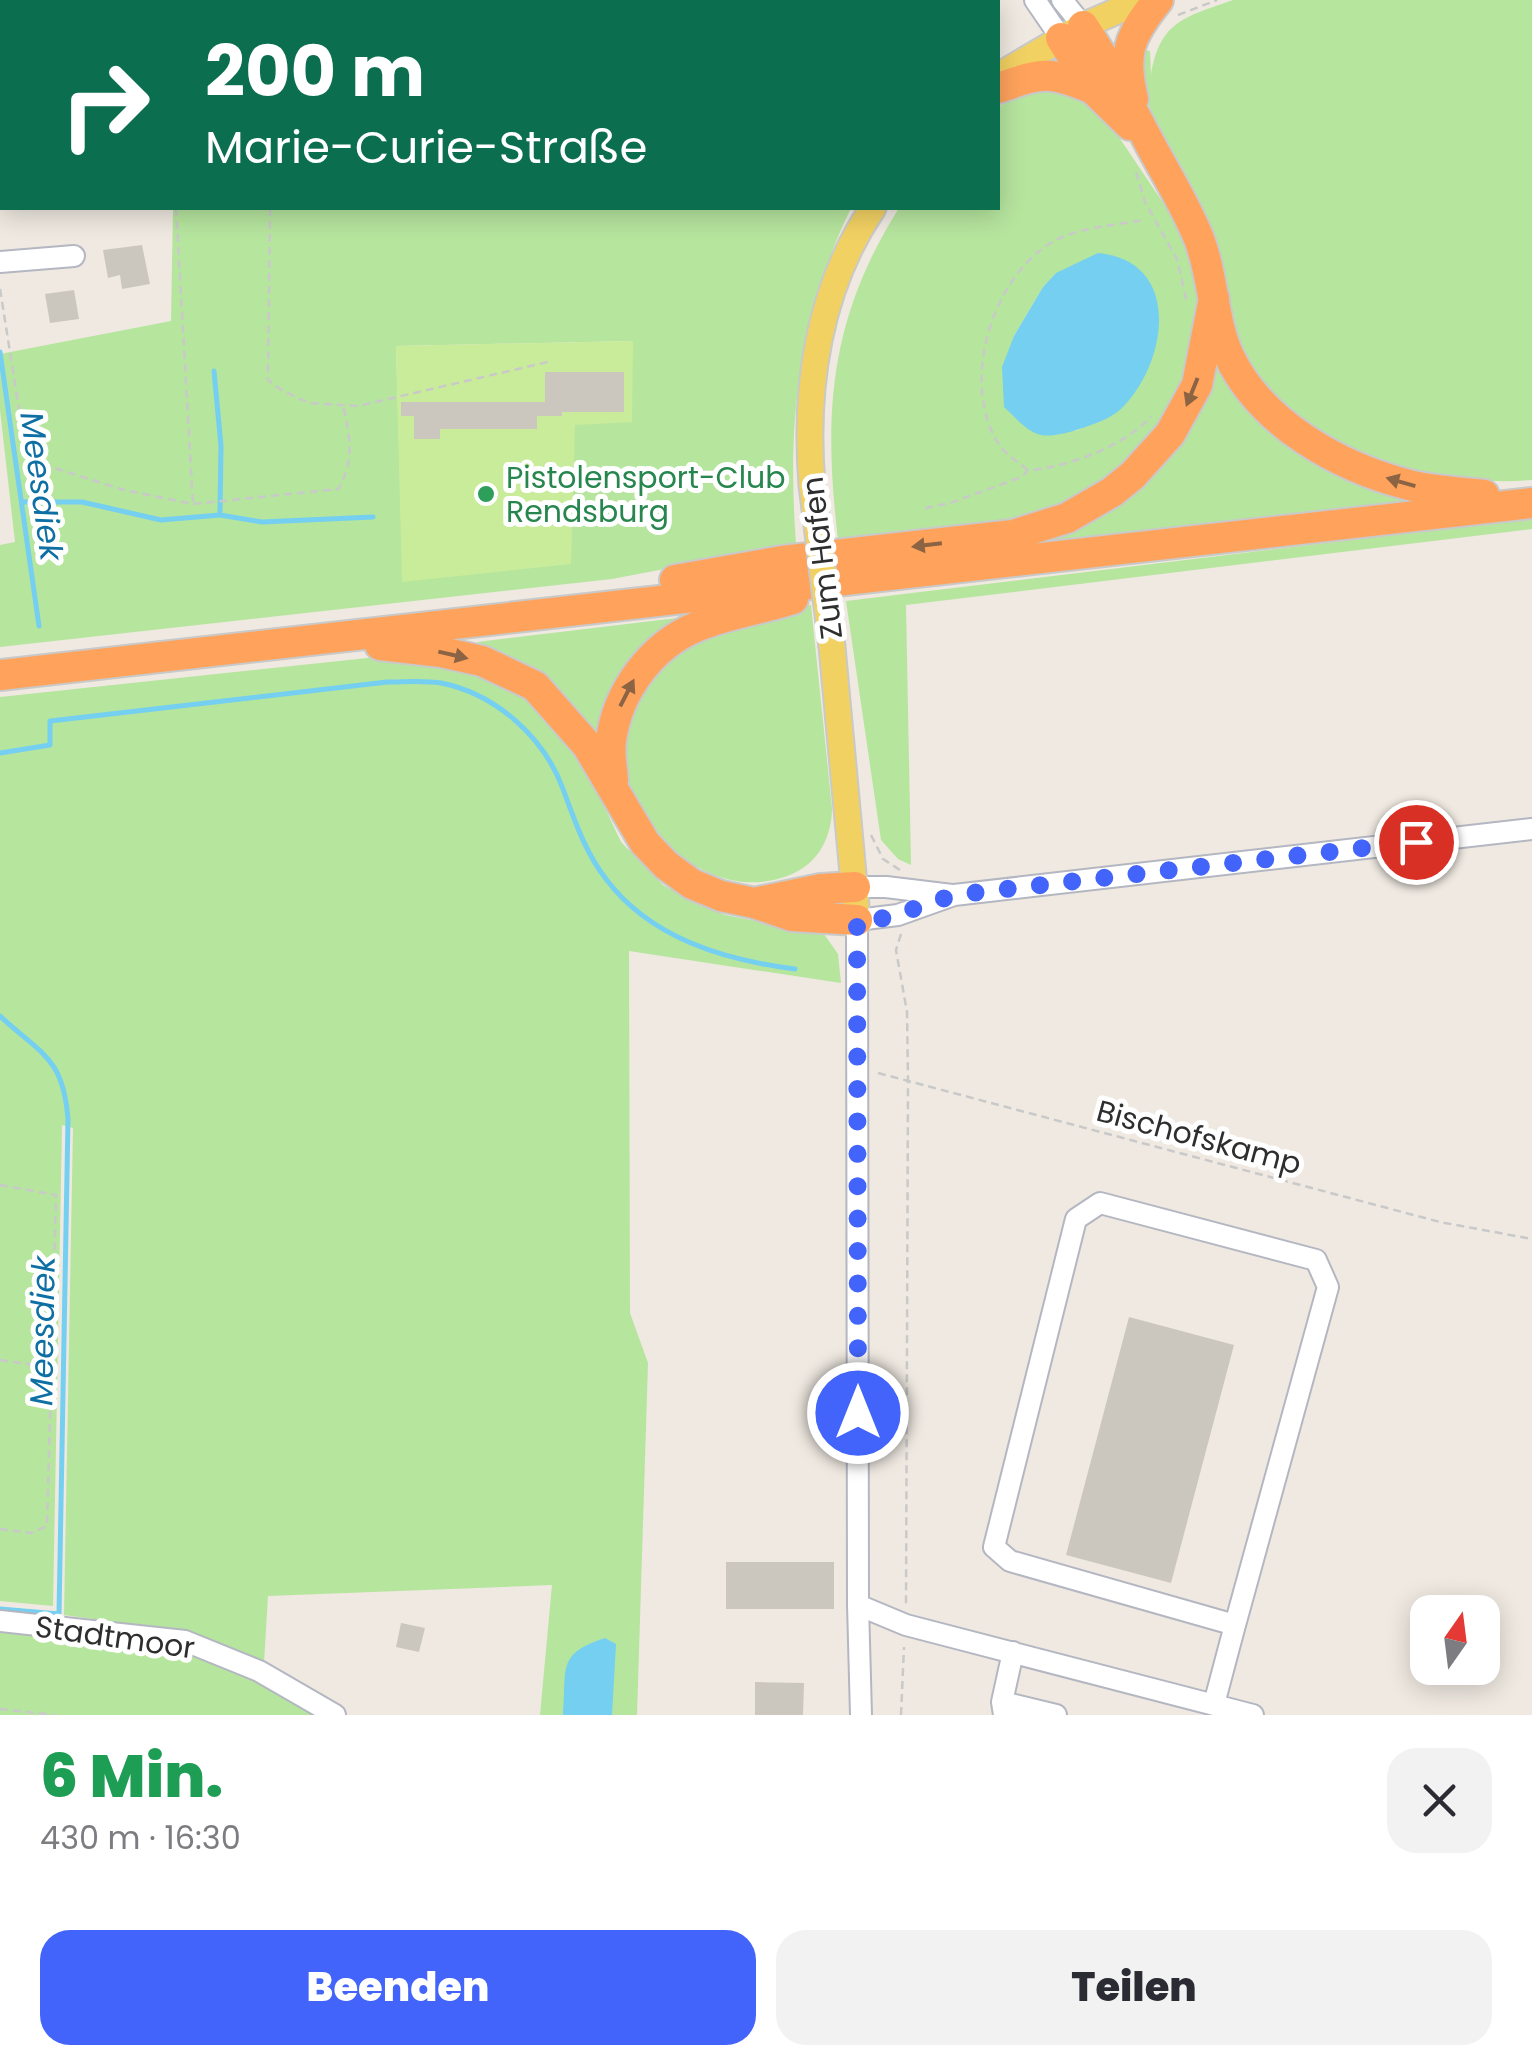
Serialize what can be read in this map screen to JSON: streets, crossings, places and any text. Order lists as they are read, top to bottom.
{
  "streets": {
    "main road": ["Zum Hafen"],
    "street": ["Stadtmoor"],
    "path": ["Bischofskamp"]
  },
  "water": ["Meesdiek"],
  "places": ["Pistolensport-Club Rendsburg"],
  "north": "top",
  "page": {
    "turn": ["200 m", "Marie-Curie-Straße"],
    "heading": ["6 Min.", "430 m · 16:30"],
    "buttons": ["Beenden", "Teilen"]
  }
}
